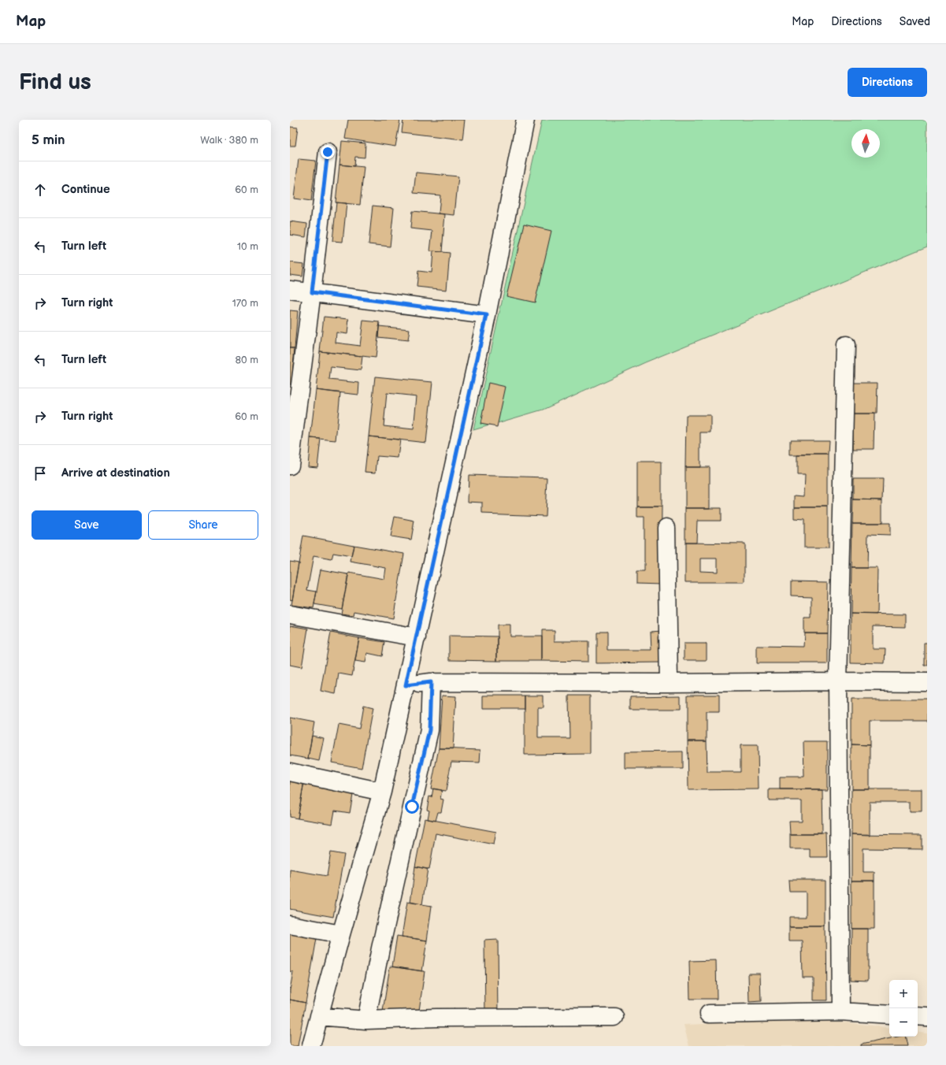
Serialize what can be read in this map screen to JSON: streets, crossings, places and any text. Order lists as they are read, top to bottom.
{
  "north": "top",
  "page": {
    "header": "Map",
    "nav": ["Map", "Directions", "Saved"],
    "buttons": [
      "Directions",
      ["Save", "Share"]
    ],
    "title": "Find us",
    "heading": ["5 min", "Walk · 380 m"],
    "list": [
      ["Continue", "60 m"],
      ["Turn left", "10 m"],
      ["Turn right", "170 m"],
      ["Turn left", "80 m"],
      ["Turn right", "60 m"],
      "Arrive at destination"
    ],
    "map_buttons": ["+", "−"]
  }
}
